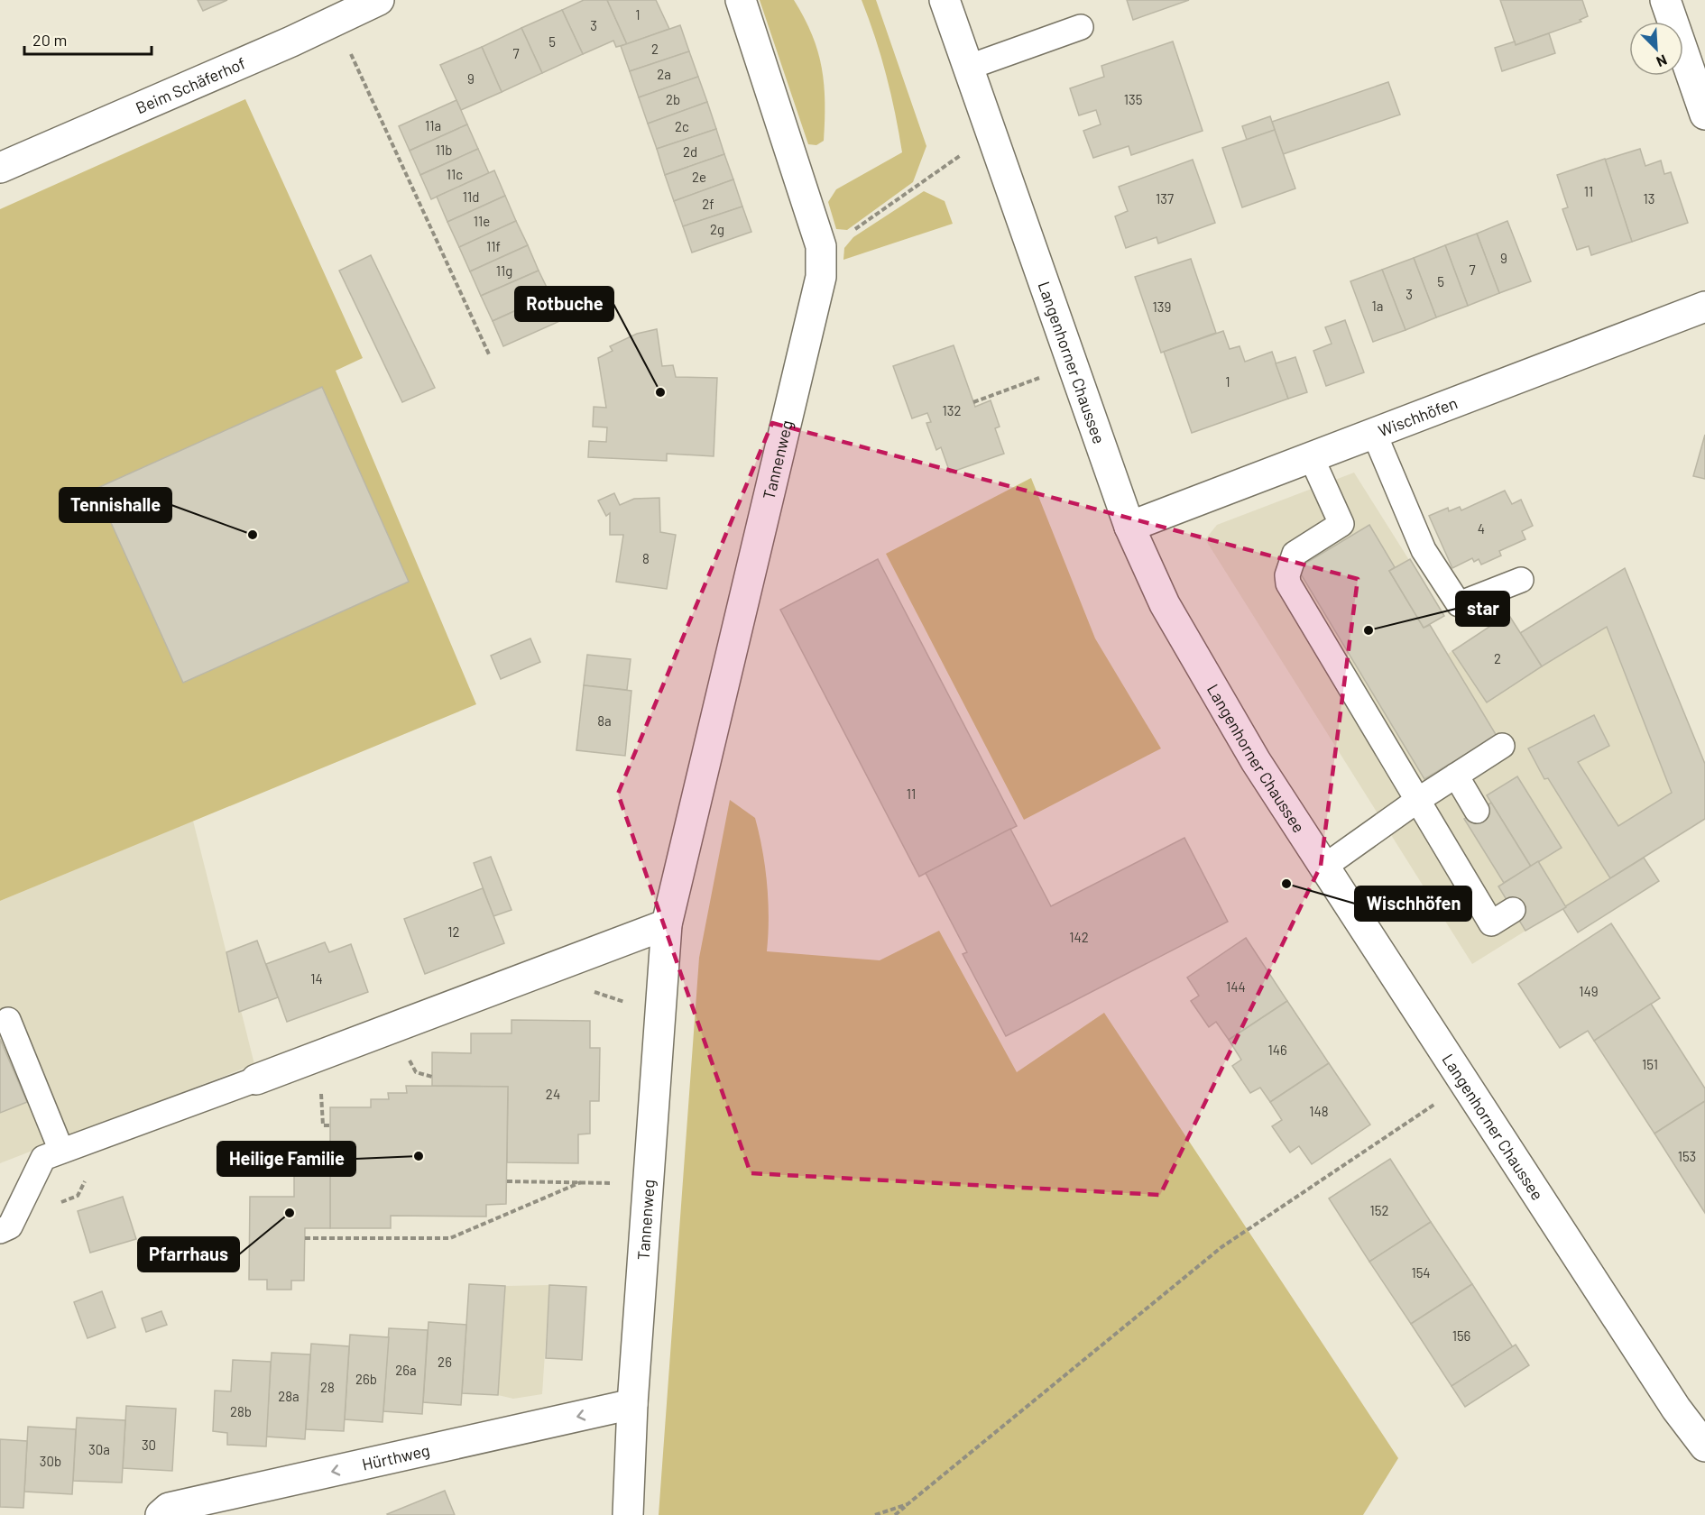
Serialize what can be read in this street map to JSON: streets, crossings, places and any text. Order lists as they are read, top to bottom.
{
  "streets": {
    "street": [
      "Beim Schäferhof",
      "Langenhorner Chaussee",
      "Wischhöfen",
      "Tannenweg",
      "Hürthweg"
    ]
  },
  "crossings": [
    ["Langenhorner Chaussee", "Wischhöfen"],
    ["Tannenweg", "Hürthweg"]
  ],
  "one_way": ["Hürthweg"],
  "places": [
    "Rotbuche",
    "Tennishalle",
    "star",
    "Wischhöfen",
    "Heilige Familie",
    "Pfarrhaus"
  ],
  "house_numbers": [
    "1",
    "3",
    "5",
    "2",
    "7",
    "2a",
    "9",
    "2b",
    "135",
    "11a",
    "2c",
    "11b",
    "2d",
    "11c",
    "2e",
    "11",
    "11d",
    "137",
    "13",
    "2f",
    "11e",
    "2g",
    "11f",
    "9",
    "7",
    "11g",
    "5",
    "3",
    "1a",
    "139",
    "1",
    "132",
    "4",
    "8",
    "2",
    "8a",
    "11",
    "12",
    "142",
    "14",
    "144",
    "149",
    "146",
    "151",
    "24",
    "148",
    "153",
    "152",
    "154",
    "156",
    "26",
    "26a",
    "26b",
    "28",
    "28a",
    "28b",
    "30",
    "30a",
    "30b"
  ],
  "scale_bar": "20 m",
  "north": "bottom right"
}
